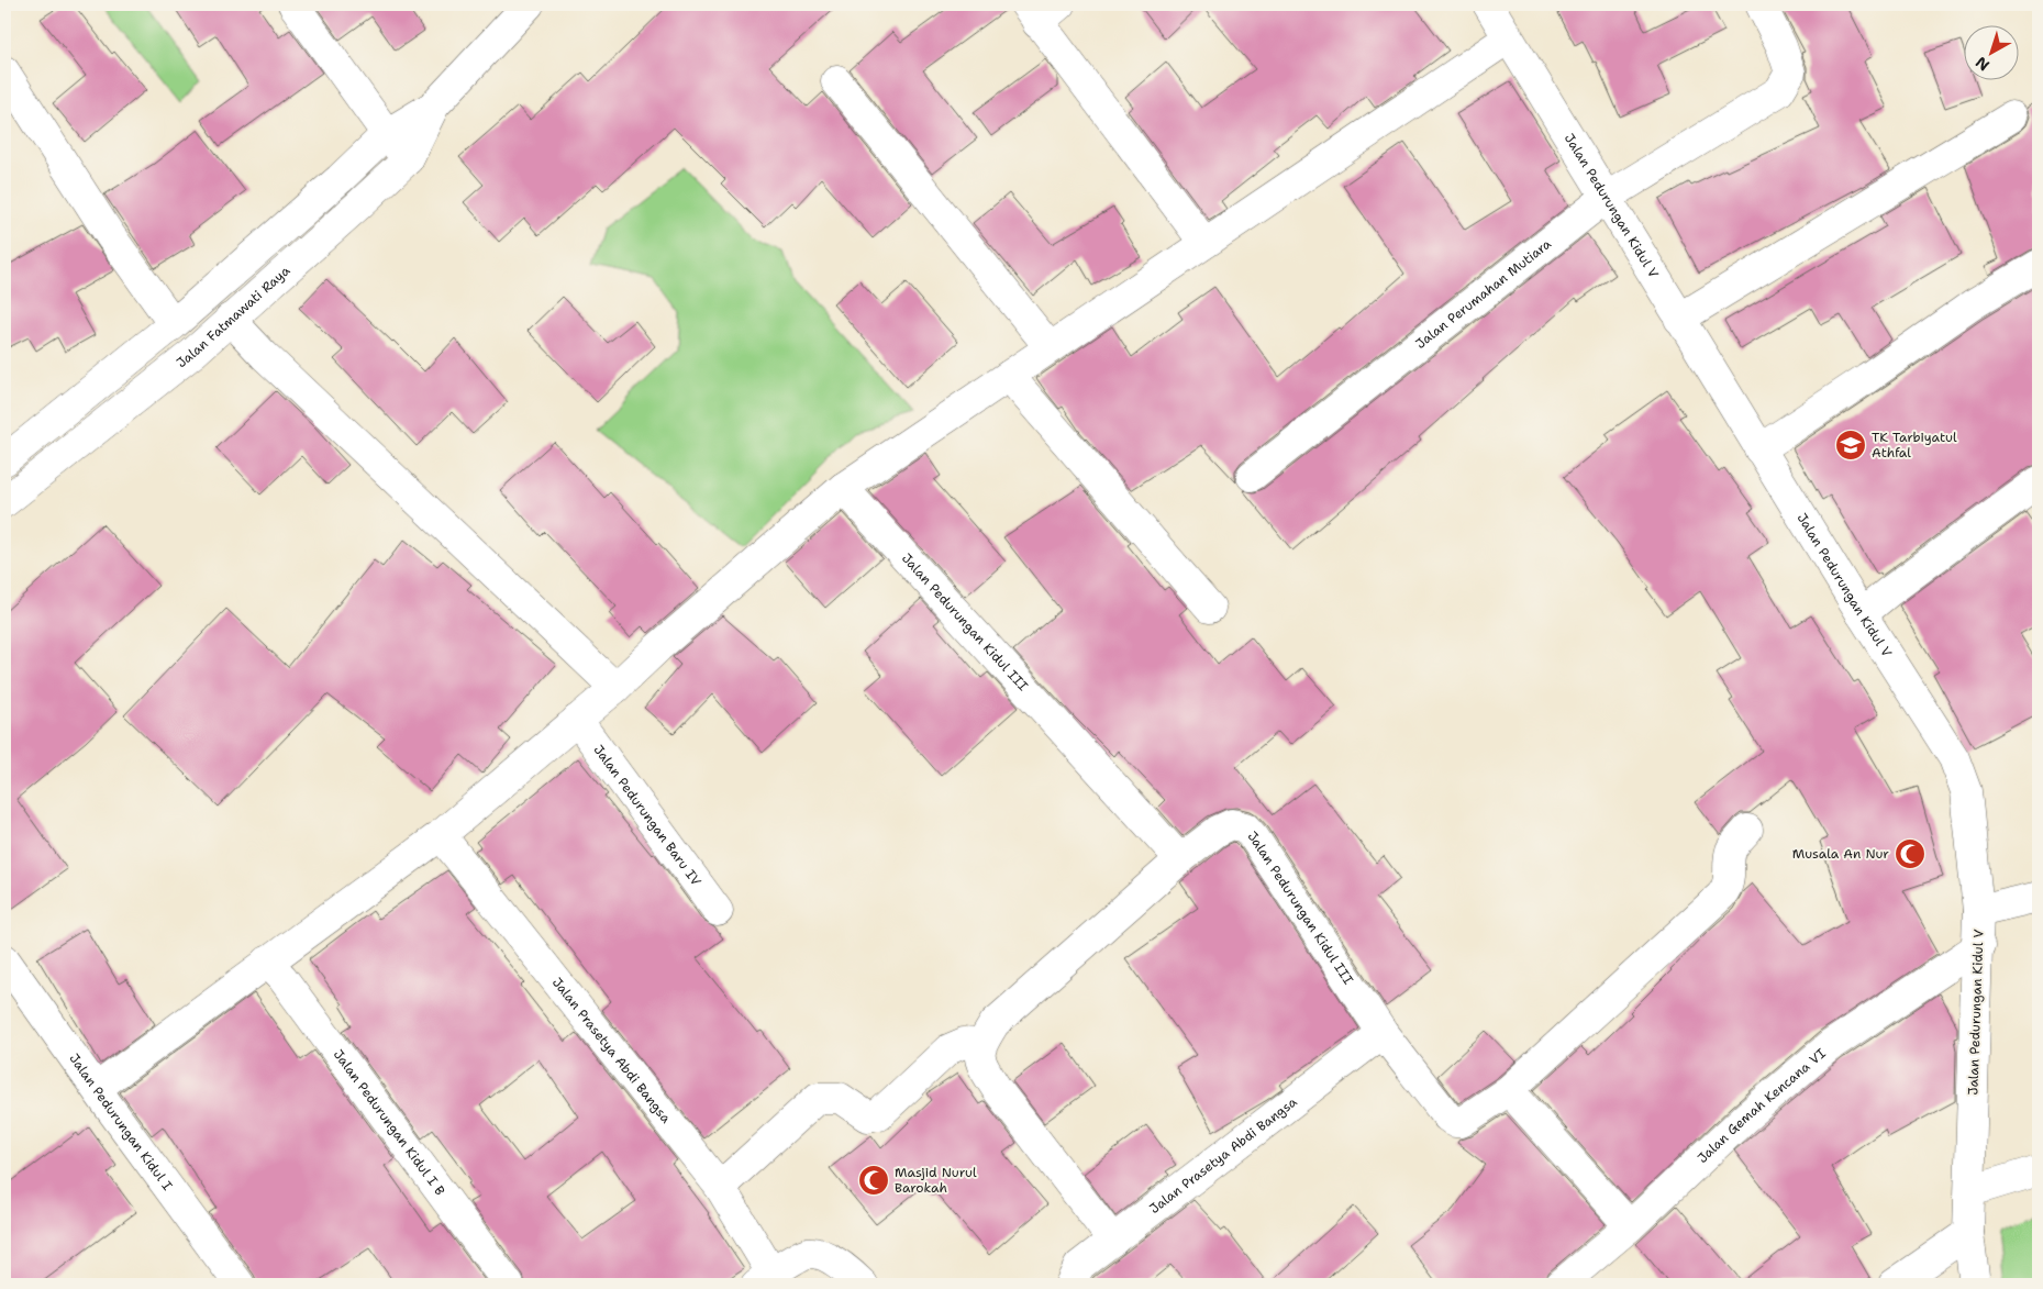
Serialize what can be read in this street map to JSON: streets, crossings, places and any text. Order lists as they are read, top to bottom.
{
  "streets": {
    "street": [
      "Jalan Pedurungan Kidul V",
      "Jalan Perumahan Mutiara",
      "Jalan Fatmawati Raya",
      "Jalan Pedurungan Kidul III",
      "Jalan Pedurungan Baru IV",
      "Jalan Prasetya Abdi Bangsa",
      "Jalan Gemah Kencana VI",
      "Jalan Pedurungan Kidul I",
      "Jalan Pedurungan Kidul I B"
    ]
  },
  "crossings": [
    ["Jalan Pedurungan Kidul V", "Jalan Perumahan Mutiara"],
    ["Jalan Pedurungan Kidul V", "Jalan Gemah Kencana VI"],
    ["Jalan Pedurungan Kidul III", "Jalan Prasetya Abdi Bangsa"]
  ],
  "places": {
    "school or university": ["TK Tarbiyatul Athfal"],
    "mosque": ["Musala An Nur", "Masjid Nurul Barokah"]
  },
  "north": "bottom left"
}
